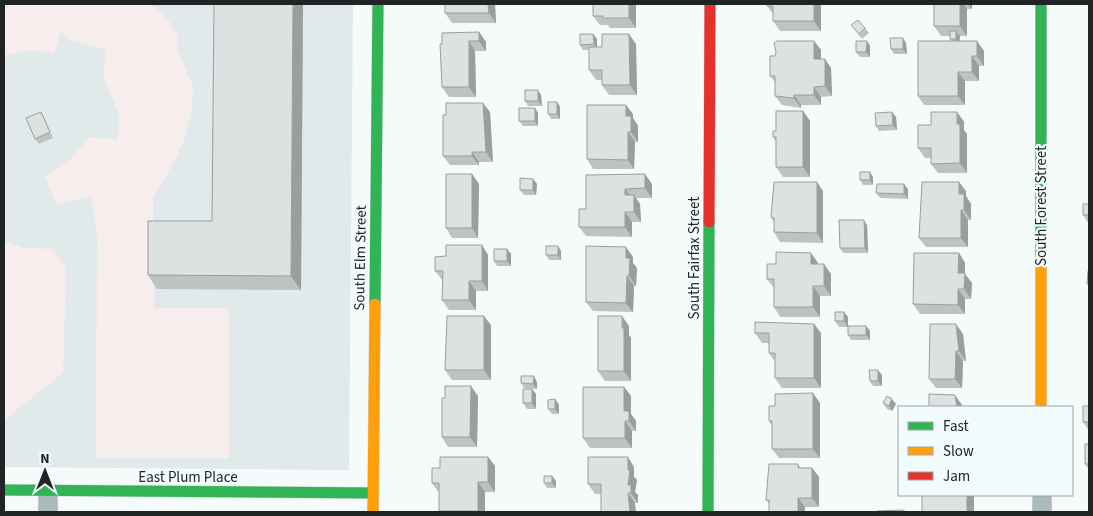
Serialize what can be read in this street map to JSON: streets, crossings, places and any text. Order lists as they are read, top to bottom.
{
  "streets": {
    "street": [
      "South Forest Street",
      "South Elm Street",
      "South Fairfax Street",
      "East Plum Place"
    ]
  },
  "crossings": [
    ["South Elm Street", "East Plum Place"]
  ],
  "legend": ["Fast", "Slow", "Jam"],
  "north": "top"
}
